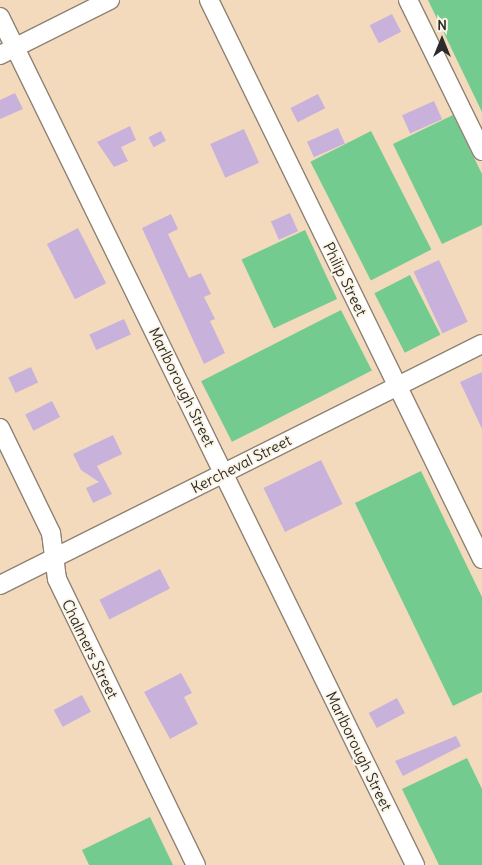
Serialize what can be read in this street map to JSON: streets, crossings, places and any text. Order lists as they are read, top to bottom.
{
  "streets": {
    "street": [
      "Philip Street",
      "Marlborough Street",
      "Kercheval Street",
      "Chalmers Street"
    ]
  },
  "crossings": [
    ["Philip Street", "Kercheval Street"],
    ["Marlborough Street", "Kercheval Street"],
    ["Kercheval Street", "Chalmers Street"]
  ],
  "north": "top"
}
